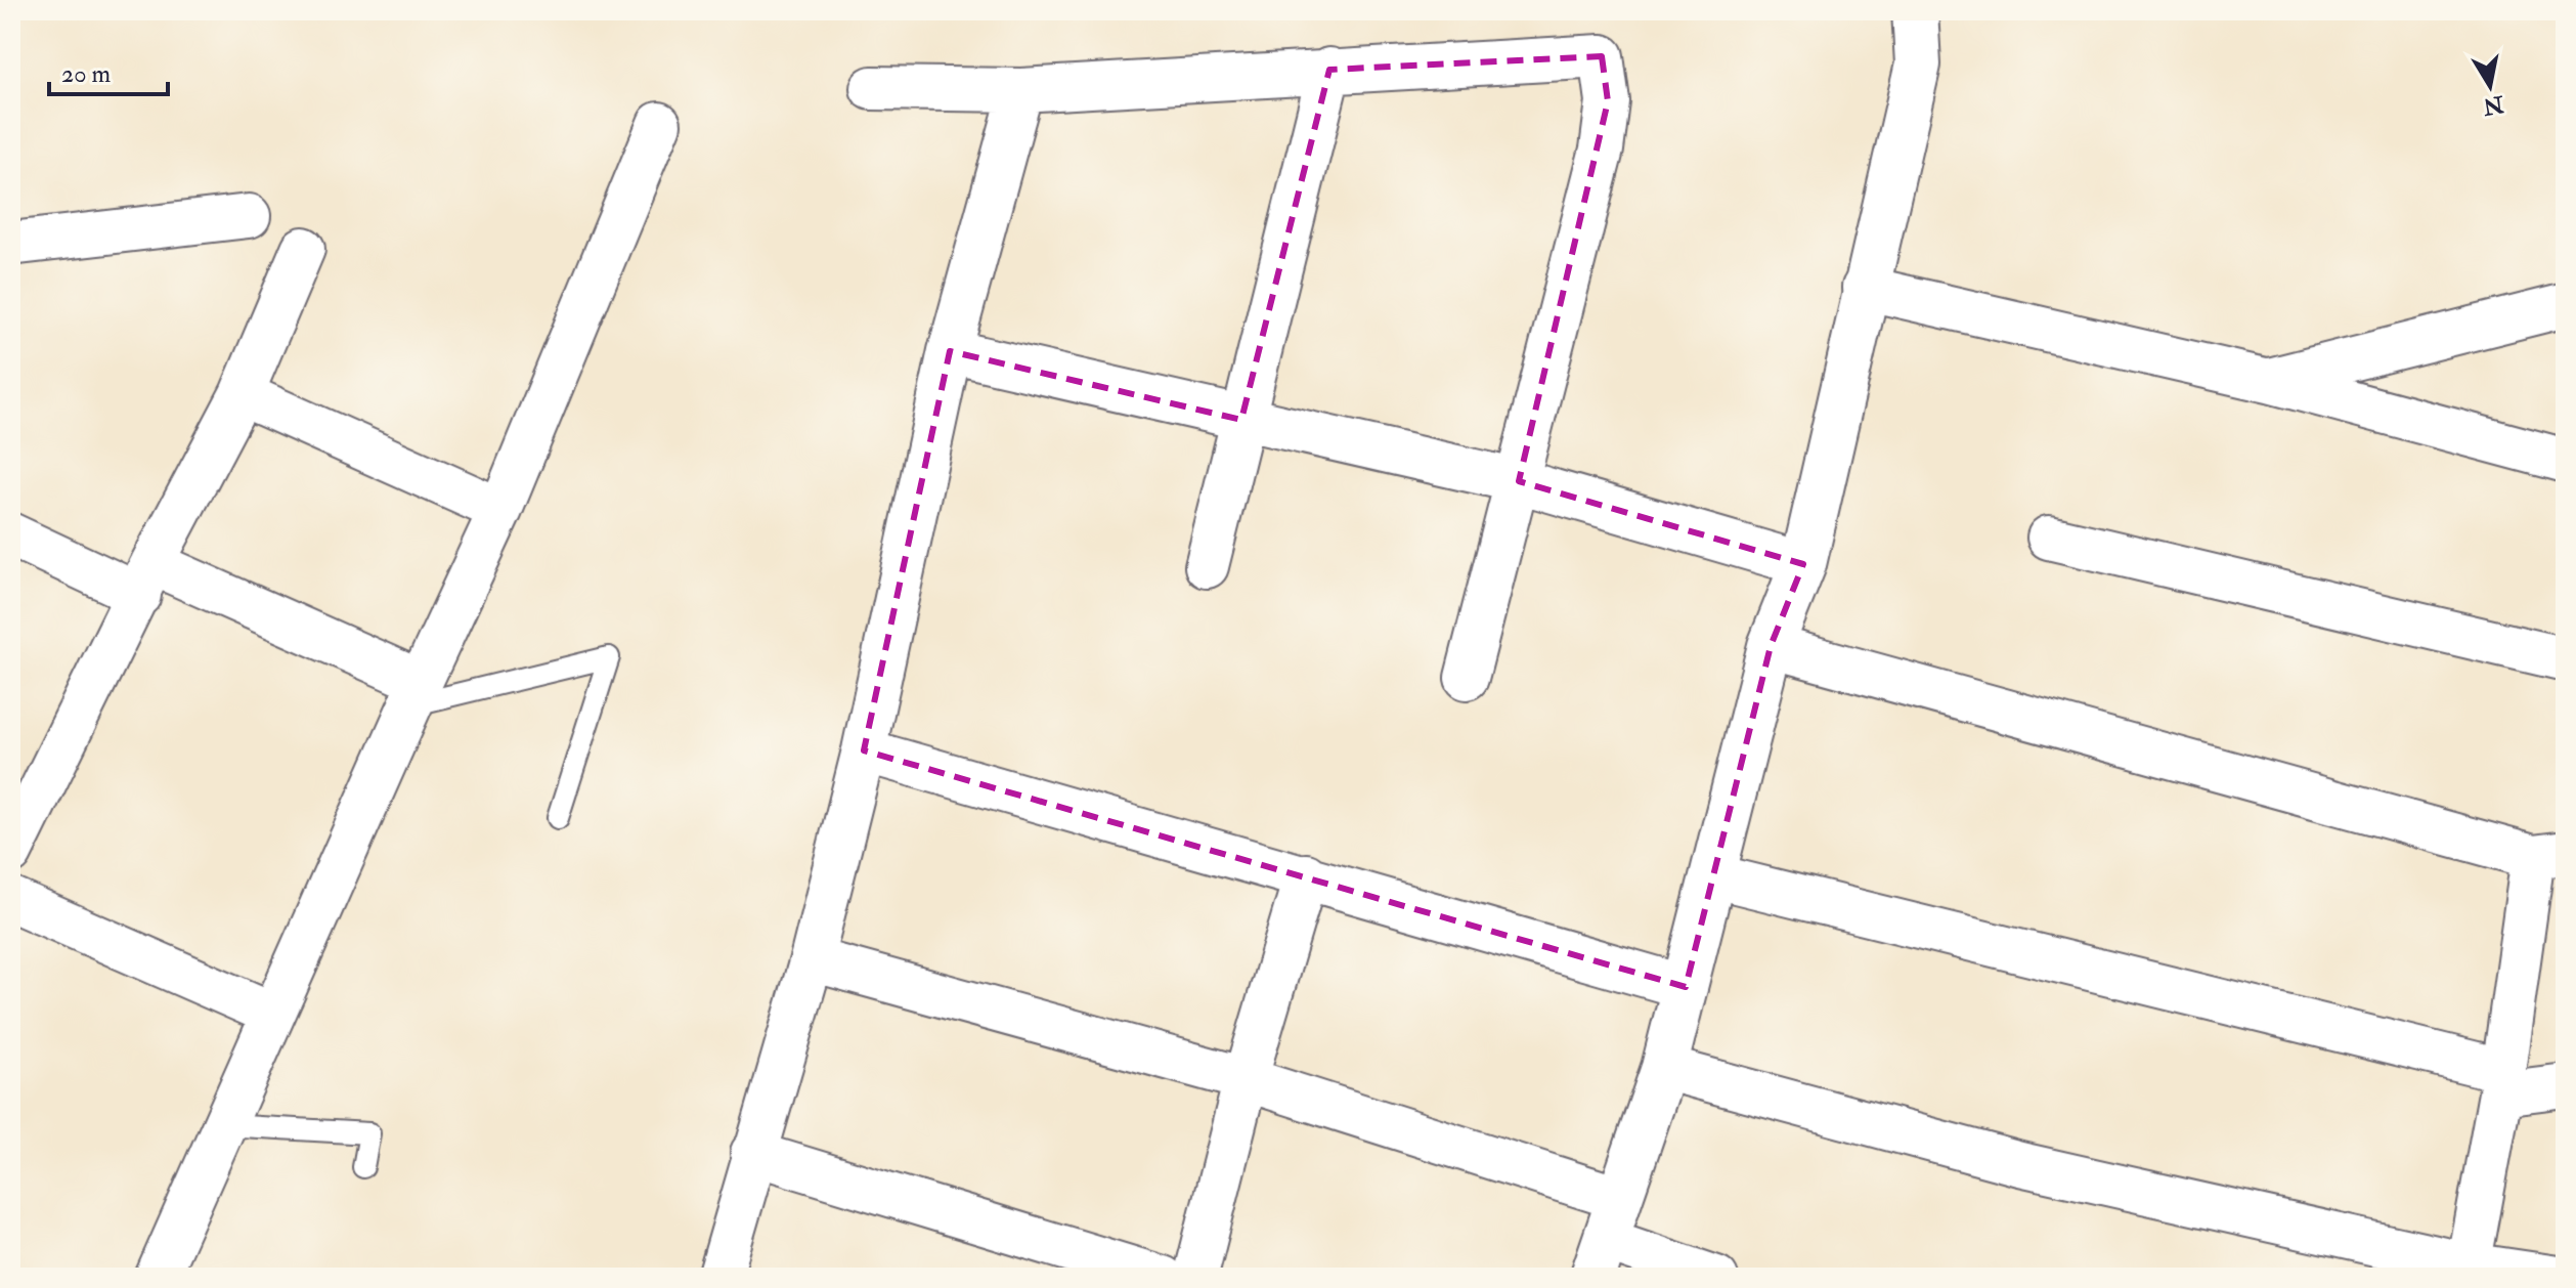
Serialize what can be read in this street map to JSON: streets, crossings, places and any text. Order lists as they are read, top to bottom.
{
  "scale_bar": "20 m",
  "north": "bottom"
}
